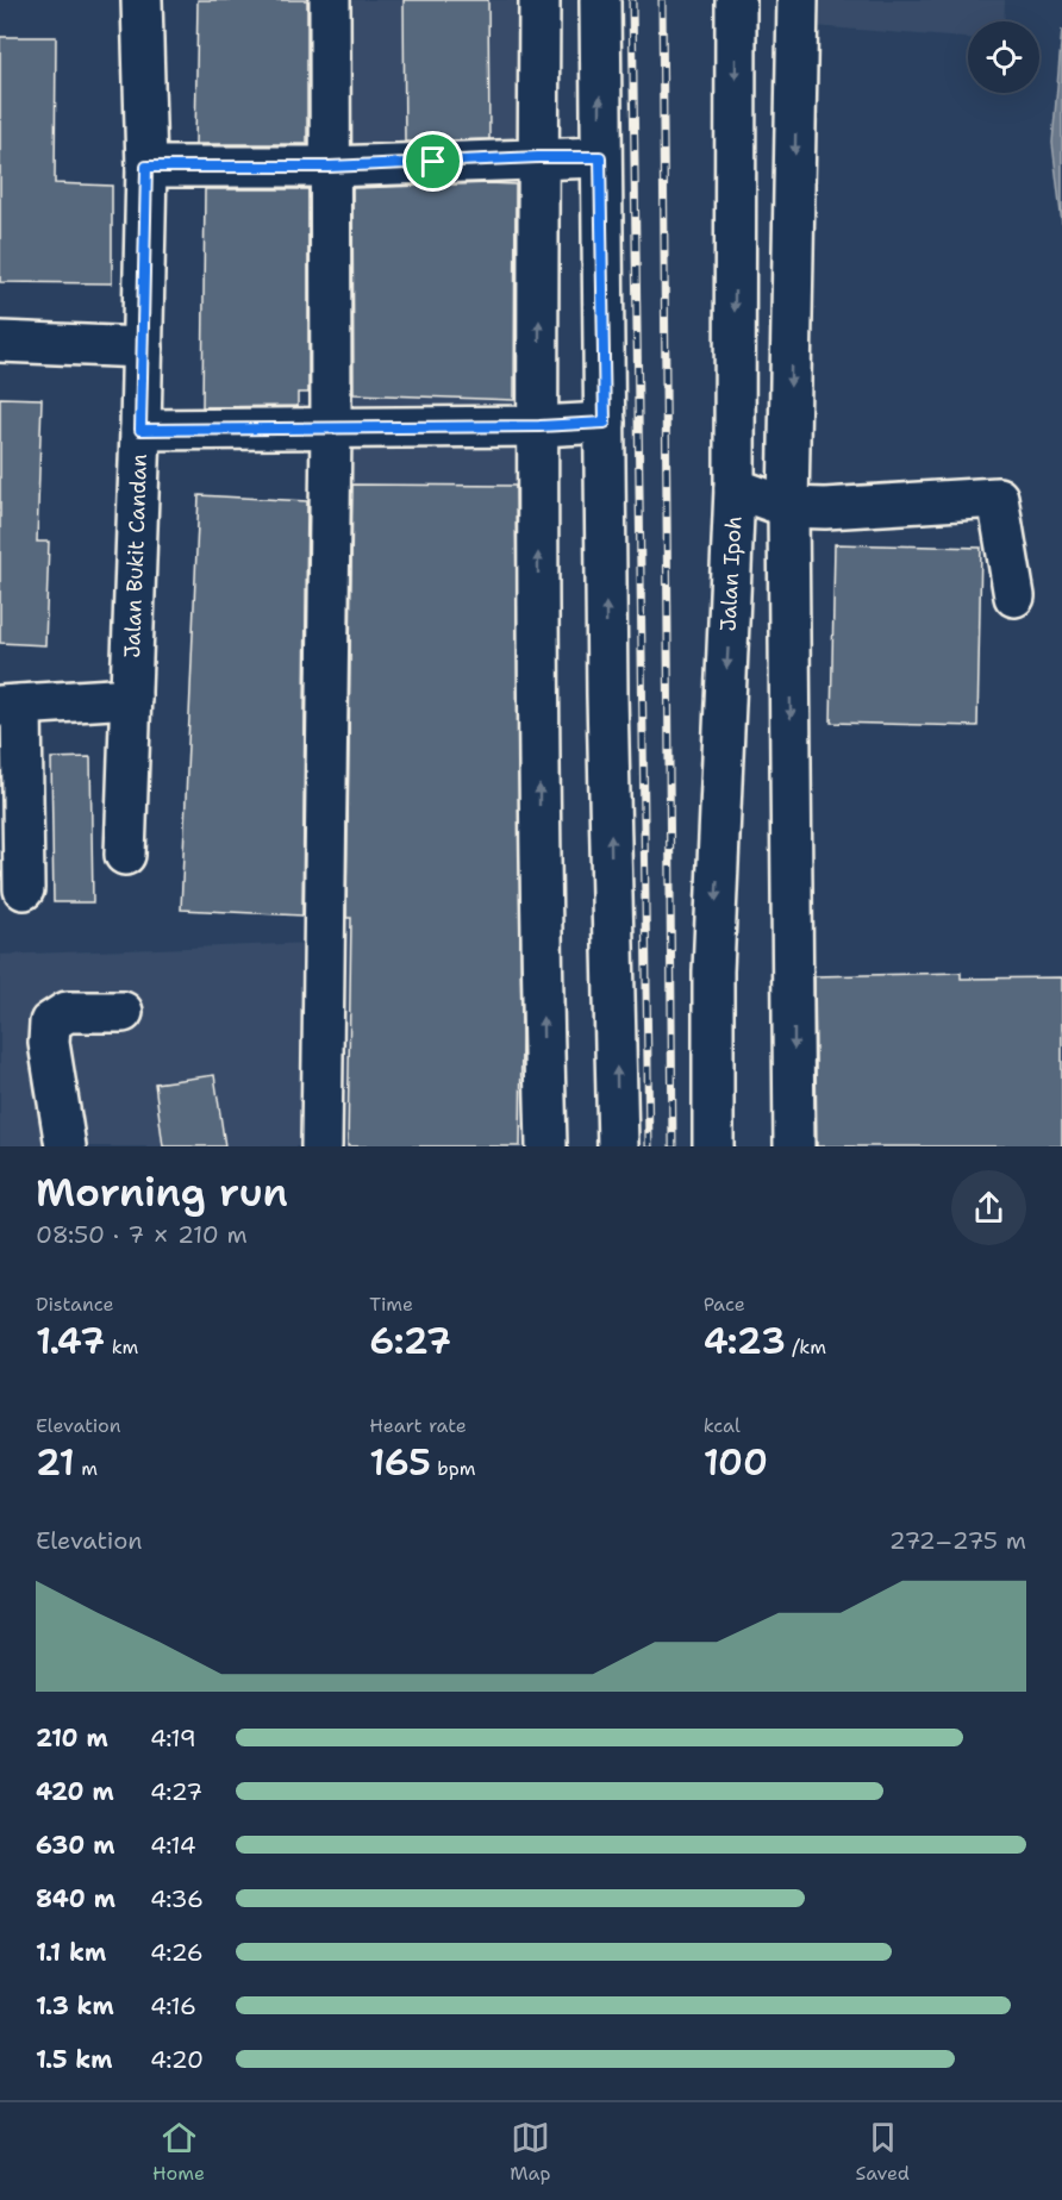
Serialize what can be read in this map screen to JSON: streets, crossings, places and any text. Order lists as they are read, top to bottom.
{
  "streets": {
    "street": ["Jalan Bukit Candan", "Jalan Ipoh"]
  },
  "page": {
    "heading": ["Morning run", "08:50 · 7 × 210 m"],
    "stats": [
      ["Distance", "1.47 km"],
      ["Time", "6:27"],
      ["Pace", "4:23 /km"],
      ["Elevation", "21 m"],
      ["Heart rate", "165 bpm"],
      ["kcal", "100"]
    ],
    "chart": ["Elevation", "272–275 m"],
    "list": [
      {
        "name": "210 m",
        "note": "4:19"
      },
      {
        "name": "420 m",
        "note": "4:27"
      },
      {
        "name": "630 m",
        "note": "4:14"
      },
      {
        "name": "840 m",
        "note": "4:36"
      },
      {
        "name": "1.1 km",
        "note": "4:26"
      },
      {
        "name": "1.3 km",
        "note": "4:16"
      },
      {
        "name": "1.5 km",
        "note": "4:20"
      }
    ],
    "tabs": ["Home", "Map", "Saved"]
  }
}
